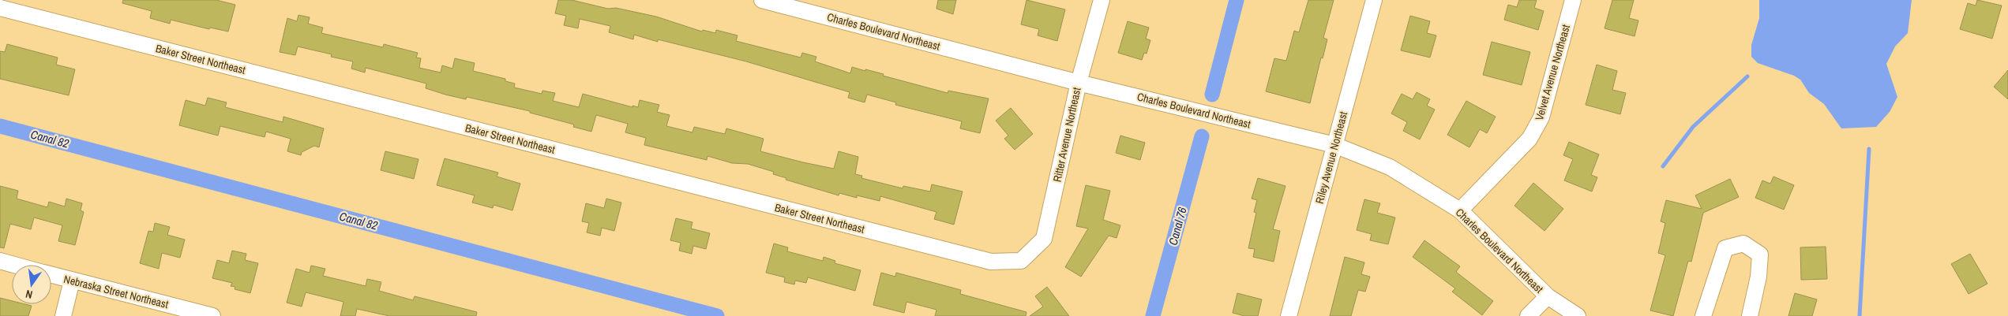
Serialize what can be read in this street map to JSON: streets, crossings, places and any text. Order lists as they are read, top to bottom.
{
  "streets": {
    "street": [
      "Charles Boulevard Northeast",
      "Baker Street Northeast",
      "Velvet Avenue Northeast",
      "Ritter Avenue Northeast",
      "Riley Avenue Northeast",
      "Nebraska Street Northeast"
    ]
  },
  "crossings": [
    ["Charles Boulevard Northeast", "Velvet Avenue Northeast"],
    ["Charles Boulevard Northeast", "Ritter Avenue Northeast"],
    ["Charles Boulevard Northeast", "Riley Avenue Northeast"],
    ["Baker Street Northeast", "Ritter Avenue Northeast"]
  ],
  "water": ["Canal 82", "Canal 76"],
  "north": "bottom"
}
